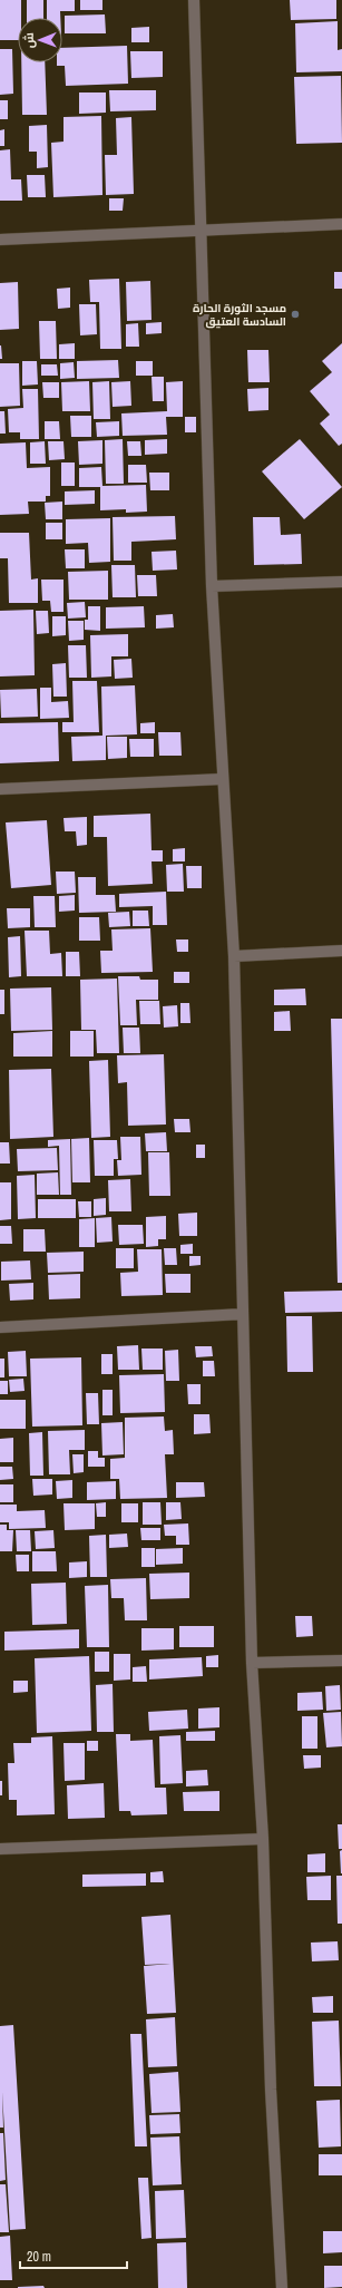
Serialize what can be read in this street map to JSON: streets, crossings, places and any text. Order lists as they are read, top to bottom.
{
  "places": ["مسجد الثورة الحارة السادسة العتيق"],
  "scale_bar": "20 m",
  "north": "left"
}
